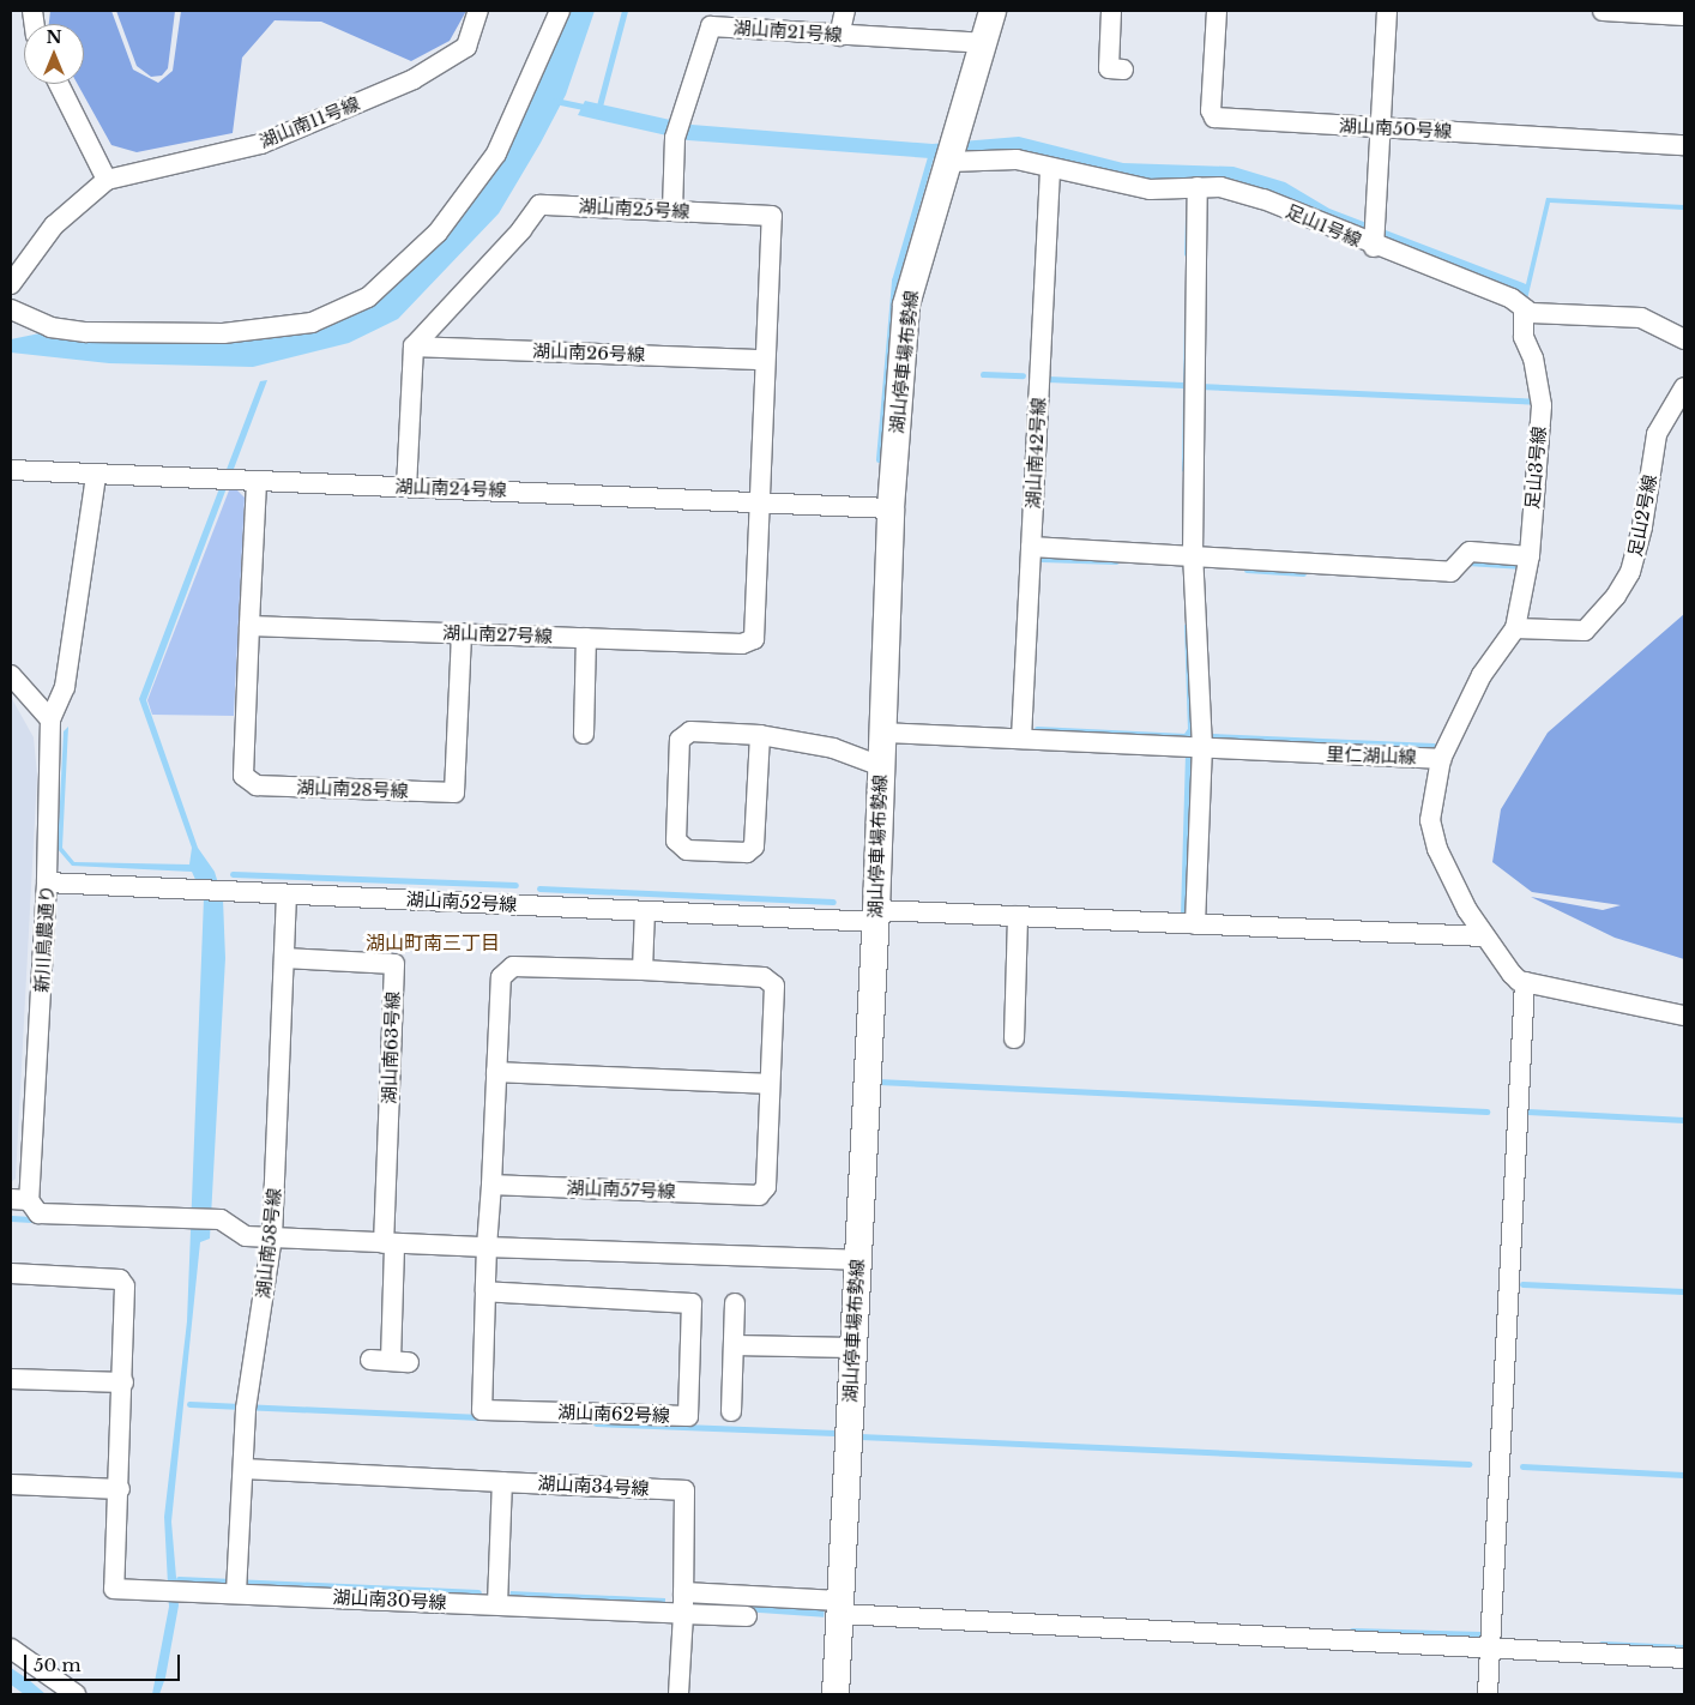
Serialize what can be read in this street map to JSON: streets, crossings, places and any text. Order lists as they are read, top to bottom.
{
  "streets": {
    "main road": ["湖山停車場布勢線"],
    "street": [
      "湖山南21号線",
      "湖山南11号線",
      "湖山南50号線",
      "湖山南25号線",
      "足山1号線",
      "湖山南26号線",
      "湖山南42号線",
      "足山3号線",
      "湖山南24号線",
      "足山2号線",
      "湖山南27号線",
      "里仁湖山線",
      "湖山南28号線",
      "湖山南52号線",
      "新川鳥農通り",
      "湖山南63号線",
      "湖山南57号線",
      "湖山南58号線",
      "湖山南62号線",
      "湖山南34号線",
      "湖山南30号線"
    ]
  },
  "crossings": [
    ["湖山南21号線", "湖山南25号線"],
    ["湖山南21号線", "湖山停車場布勢線"],
    ["湖山南25号線", "湖山南26号線"],
    ["湖山南25号線", "湖山南24号線"],
    ["湖山南25号線", "湖山南27号線"],
    ["足山1号線", "湖山停車場布勢線"],
    ["足山1号線", "湖山南42号線"],
    ["足山1号線", "足山3号線"],
    ["湖山停車場布勢線", "湖山南24号線"],
    ["湖山停車場布勢線", "里仁湖山線"],
    ["湖山停車場布勢線", "湖山南52号線"],
    ["湖山南42号線", "里仁湖山線"],
    ["足山3号線", "足山2号線"],
    ["湖山南24号線", "湖山南27号線"],
    ["湖山南27号線", "湖山南28号線"],
    ["里仁湖山線", "湖山南52号線"],
    ["湖山南52号線", "新川鳥農通り"],
    ["湖山南52号線", "湖山南58号線"],
    ["湖山南63号線", "湖山南58号線"],
    ["湖山南57号線", "湖山南62号線"],
    ["湖山南58号線", "湖山南30号線"],
    ["湖山南34号線", "湖山南30号線"]
  ],
  "districts": ["湖山町南三丁目"],
  "scale_bar": "50 m",
  "north": "top"
}
